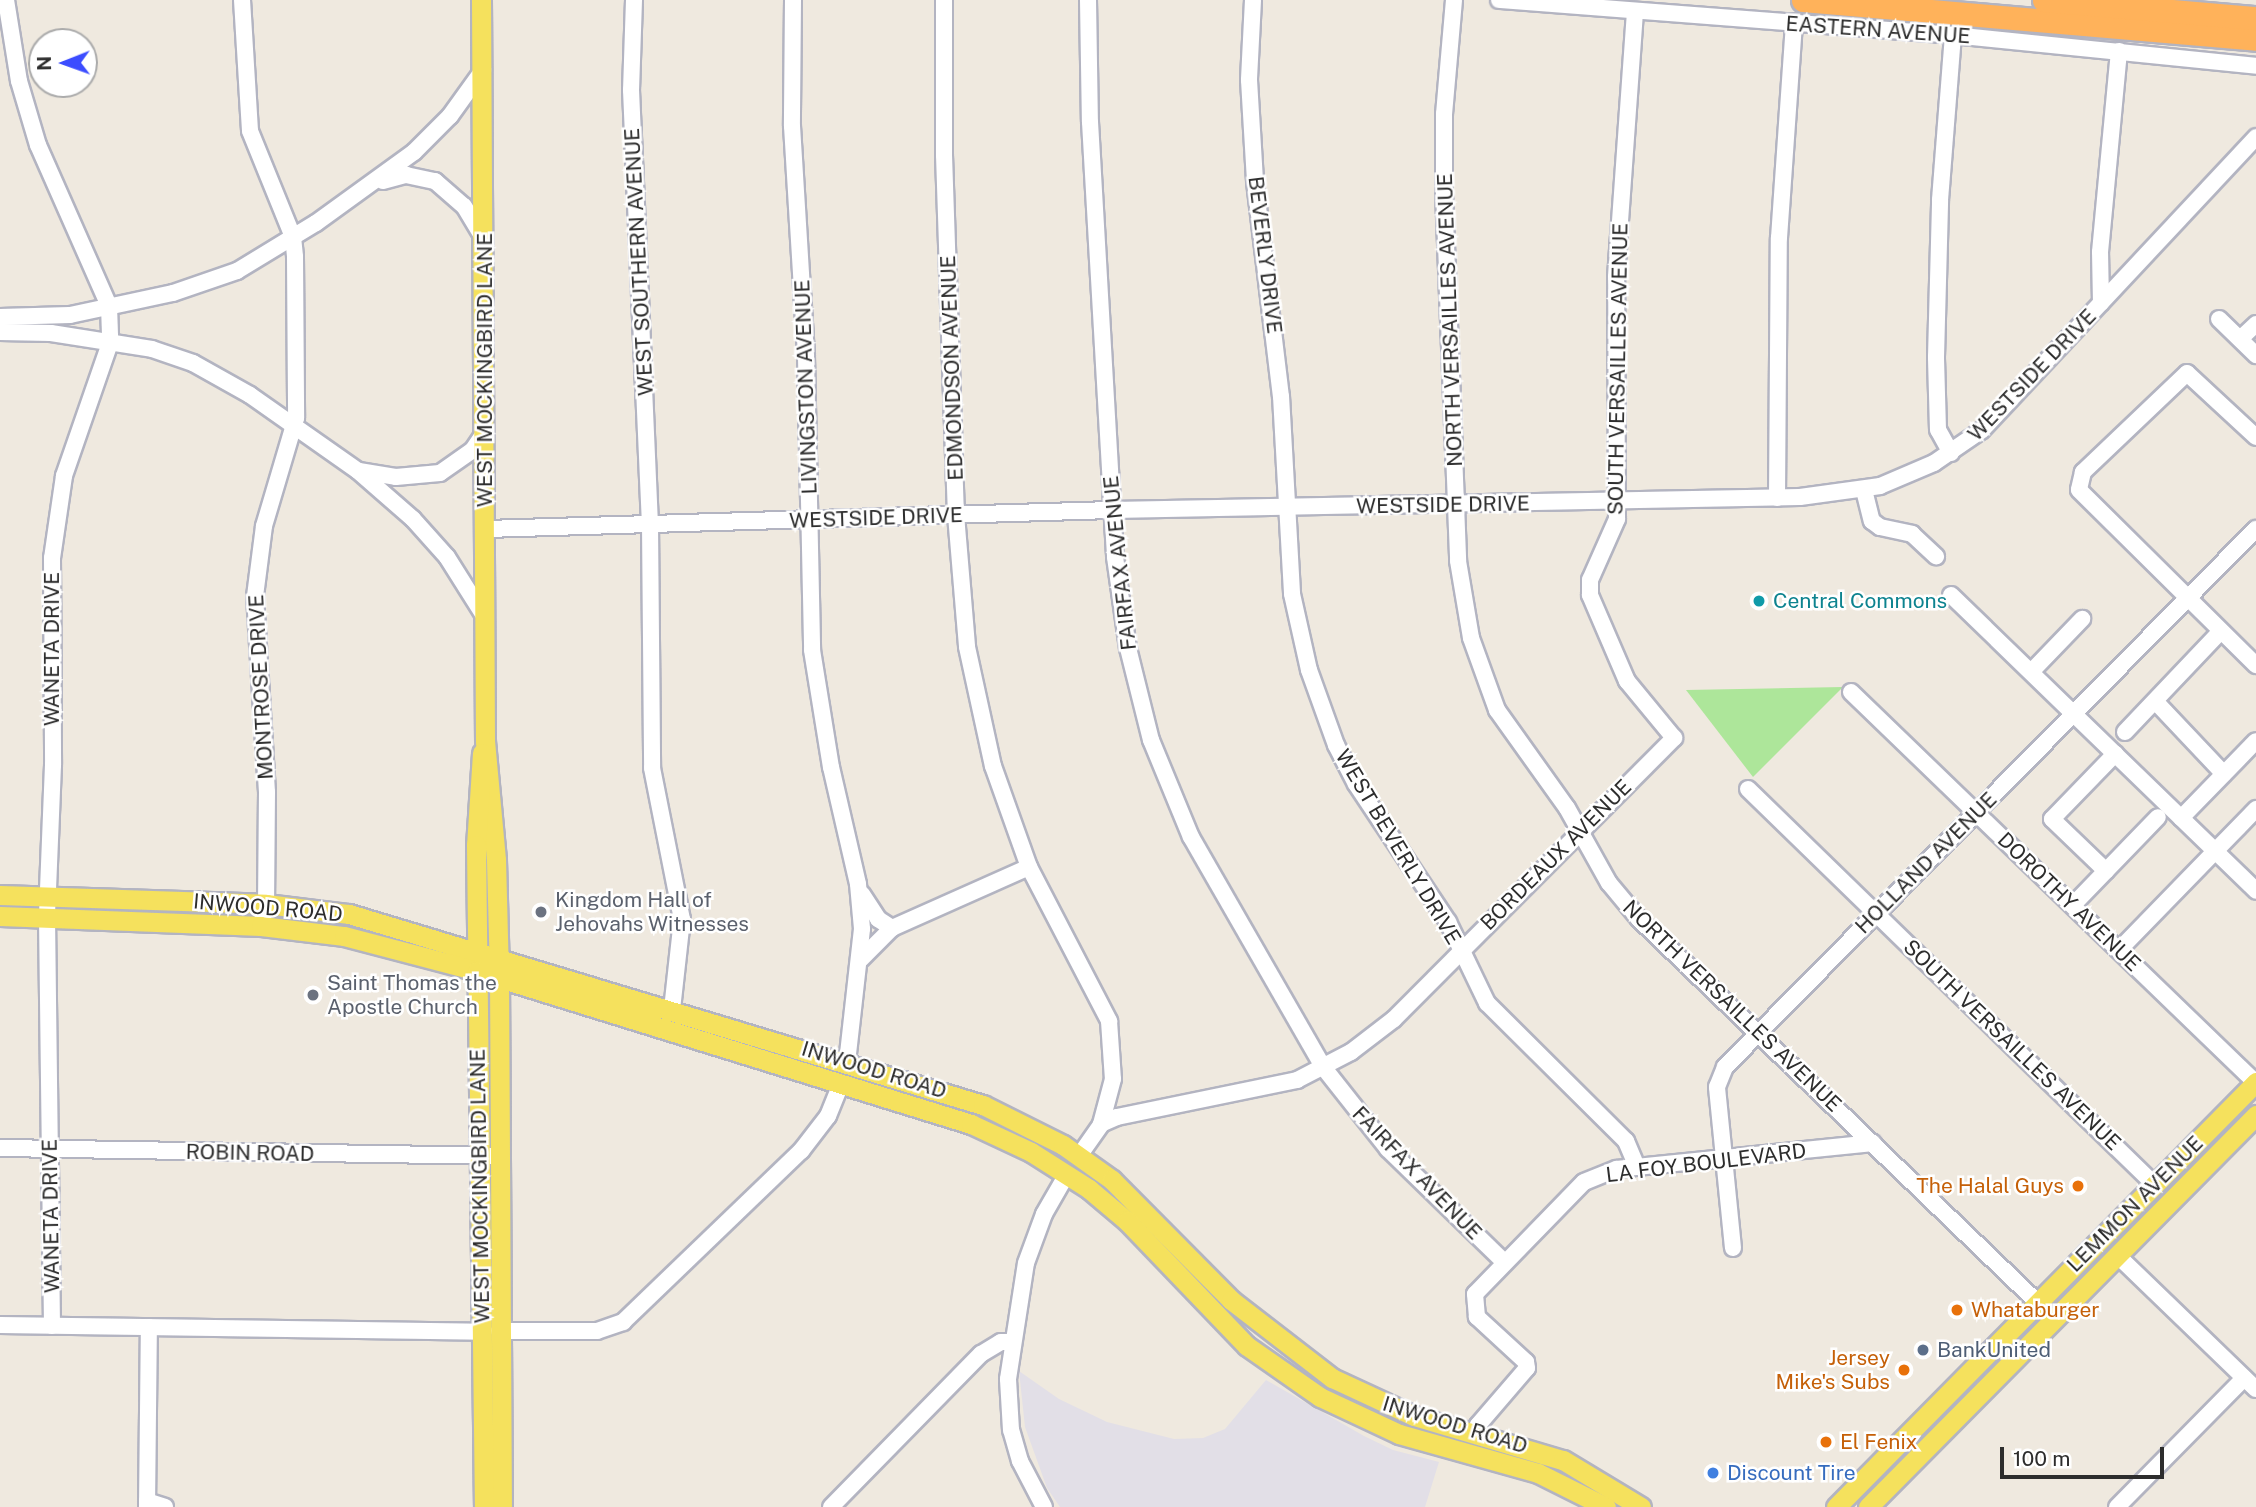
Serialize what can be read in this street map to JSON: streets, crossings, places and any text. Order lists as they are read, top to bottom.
{
  "streets": {
    "main road": ["WEST MOCKINGBIRD LANE", "INWOOD ROAD", "LEMMON AVENUE"],
    "street": [
      "EASTERN AVENUE",
      "BEVERLY DRIVE",
      "WEST SOUTHERN AVENUE",
      "NORTH VERSAILLES AVENUE",
      "EDMONDSON AVENUE",
      "SOUTH VERSAILLES AVENUE",
      "WESTSIDE DRIVE",
      "LIVINGSTON AVENUE",
      "FAIRFAX AVENUE",
      "WANETA DRIVE",
      "MONTROSE DRIVE",
      "WEST BEVERLY DRIVE",
      "BORDEAUX AVENUE",
      "HOLLAND AVENUE",
      "DOROTHY AVENUE",
      "ROBIN ROAD",
      "LA FOY BOULEVARD"
    ]
  },
  "crossings": [
    ["EASTERN AVENUE", "SOUTH VERSAILLES AVENUE"],
    ["BEVERLY DRIVE", "WESTSIDE DRIVE"],
    ["BEVERLY DRIVE", "WEST BEVERLY DRIVE"],
    ["WEST SOUTHERN AVENUE", "WESTSIDE DRIVE"],
    ["WEST SOUTHERN AVENUE", "INWOOD ROAD"],
    ["NORTH VERSAILLES AVENUE", "WESTSIDE DRIVE"],
    ["NORTH VERSAILLES AVENUE", "BORDEAUX AVENUE"],
    ["NORTH VERSAILLES AVENUE", "HOLLAND AVENUE"],
    ["NORTH VERSAILLES AVENUE", "LA FOY BOULEVARD"],
    ["NORTH VERSAILLES AVENUE", "LEMMON AVENUE"],
    ["EDMONDSON AVENUE", "WESTSIDE DRIVE"],
    ["EDMONDSON AVENUE", "BORDEAUX AVENUE"],
    ["SOUTH VERSAILLES AVENUE", "WESTSIDE DRIVE"],
    ["SOUTH VERSAILLES AVENUE", "BORDEAUX AVENUE"],
    ["SOUTH VERSAILLES AVENUE", "HOLLAND AVENUE"],
    ["SOUTH VERSAILLES AVENUE", "LEMMON AVENUE"],
    ["WEST MOCKINGBIRD LANE", "WESTSIDE DRIVE"],
    ["WEST MOCKINGBIRD LANE", "INWOOD ROAD"],
    ["WEST MOCKINGBIRD LANE", "ROBIN ROAD"],
    ["WESTSIDE DRIVE", "LIVINGSTON AVENUE"],
    ["WESTSIDE DRIVE", "FAIRFAX AVENUE"],
    ["WESTSIDE DRIVE", "WEST BEVERLY DRIVE"],
    ["LIVINGSTON AVENUE", "INWOOD ROAD"],
    ["FAIRFAX AVENUE", "BORDEAUX AVENUE"],
    ["FAIRFAX AVENUE", "LA FOY BOULEVARD"],
    ["WANETA DRIVE", "INWOOD ROAD"],
    ["WANETA DRIVE", "ROBIN ROAD"],
    ["MONTROSE DRIVE", "INWOOD ROAD"],
    ["WEST BEVERLY DRIVE", "BORDEAUX AVENUE"],
    ["WEST BEVERLY DRIVE", "LA FOY BOULEVARD"],
    ["HOLLAND AVENUE", "DOROTHY AVENUE"],
    ["HOLLAND AVENUE", "LA FOY BOULEVARD"],
    ["DOROTHY AVENUE", "LEMMON AVENUE"],
    ["INWOOD ROAD", "LA FOY BOULEVARD"]
  ],
  "places": [
    "Central Commons",
    "Kingdom Hall of Jehovahs Witnesses",
    "Saint Thomas the Apostle Church",
    "The Halal Guys",
    "Whataburger",
    "BankUnited",
    "Jersey Mike's Subs",
    "El Fenix",
    "Discount Tire"
  ],
  "scale_bar": "100 m",
  "north": "left"
}
